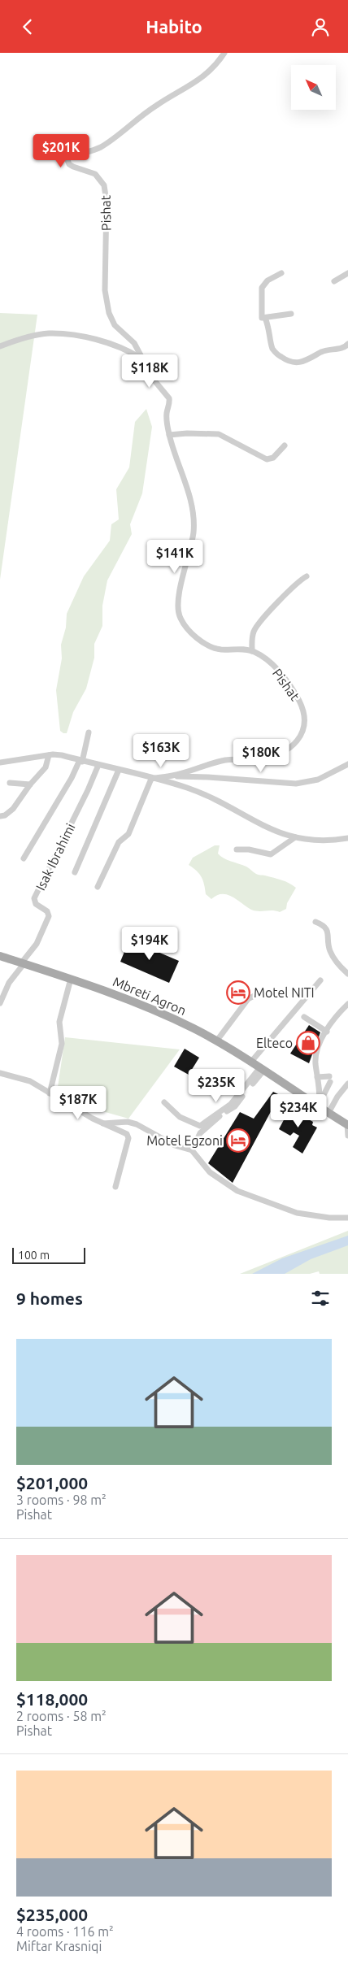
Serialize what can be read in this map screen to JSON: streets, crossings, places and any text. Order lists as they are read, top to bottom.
{
  "streets": {
    "main road": ["Mbreti Agron"],
    "street": ["Pishat", "Isak Ibrahimi"]
  },
  "crossings": [
    ["Isak Ibrahimi", "Mbreti Agron"]
  ],
  "places": {
    "hotel": ["Motel NITI", "Motel Egzoni"],
    "shop": ["Elteco"]
  },
  "scale_bar": "100 m",
  "north": "top left",
  "page": {
    "header": "Habito",
    "price": [
      "$201K",
      "$118K",
      "$141K",
      "$163K",
      "$180K",
      "$194K",
      "$235K",
      "$187K",
      "$234K"
    ],
    "scale": "100 m",
    "heading": "9 homes",
    "list": [
      {
        "name": "$201,000",
        "note": "3 rooms · 98 m² · Pishat"
      },
      {
        "name": "$118,000",
        "note": "2 rooms · 58 m² · Pishat"
      },
      {
        "name": "$235,000",
        "note": "4 rooms · 116 m² · Miftar Krasniqi"
      }
    ]
  }
}
